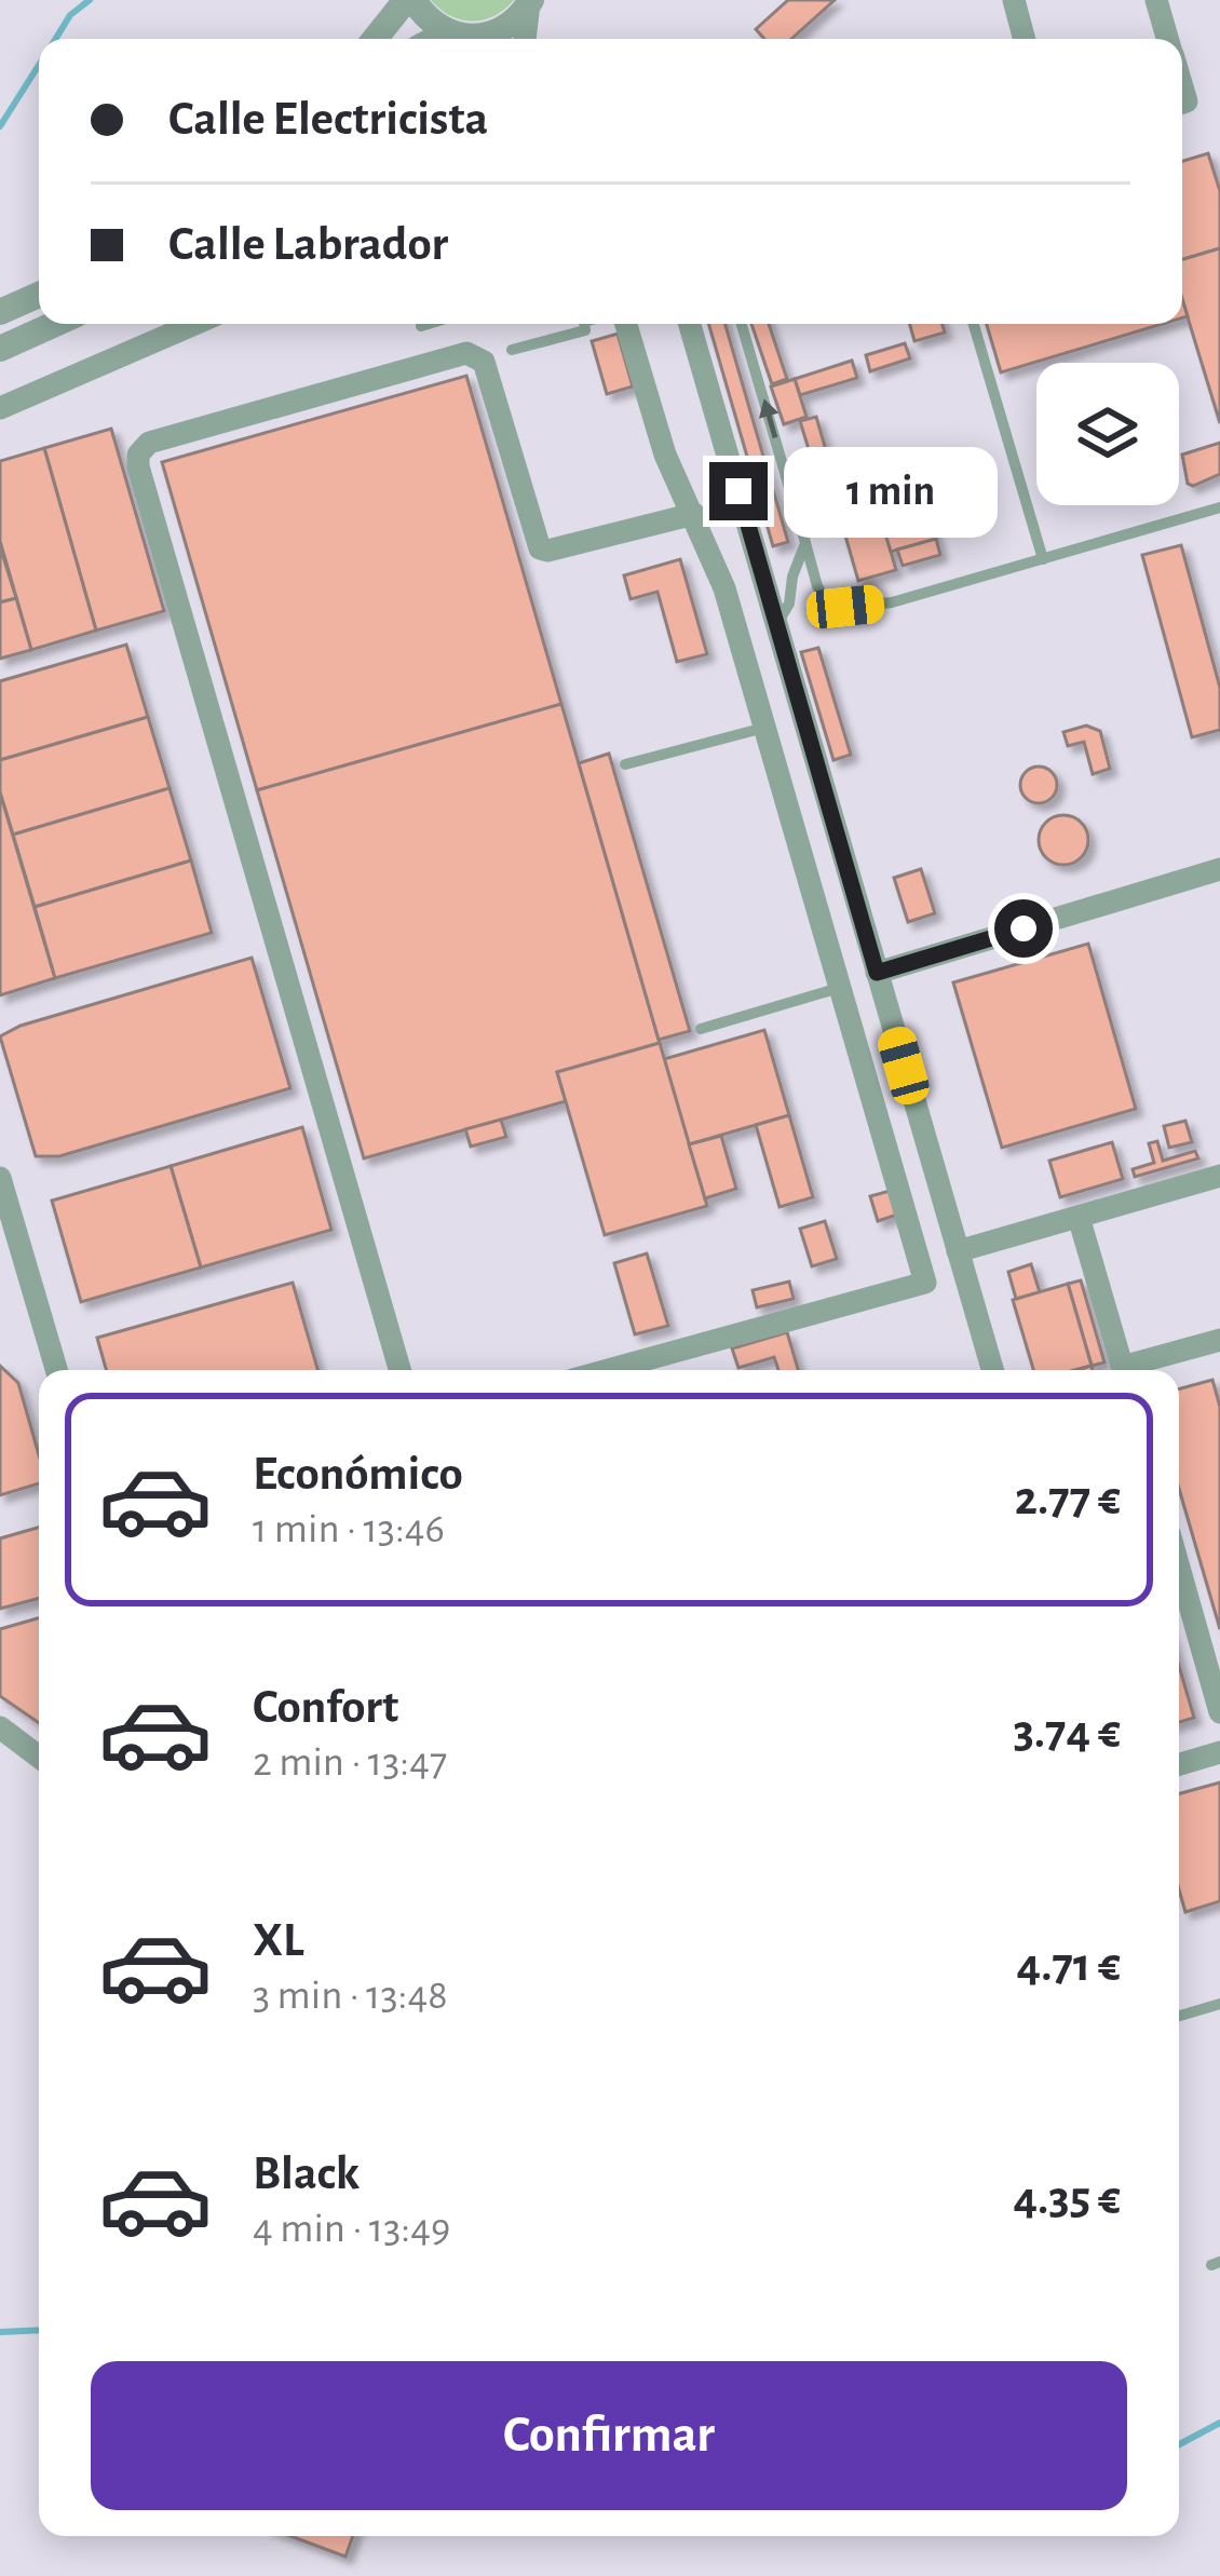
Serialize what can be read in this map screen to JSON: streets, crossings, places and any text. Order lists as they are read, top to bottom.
{
  "page": {
    "banner": ["Calle Electricista", "Calle Labrador"],
    "bubble": "1 min",
    "list": [
      {
        "name": "Económico",
        "note": "1 min · 13:46",
        "value": "2.77 €"
      },
      {
        "name": "Confort",
        "note": "2 min · 13:47",
        "value": "3.74 €"
      },
      {
        "name": "XL",
        "note": "3 min · 13:48",
        "value": "4.71 €"
      },
      {
        "name": "Black",
        "note": "4 min · 13:49",
        "value": "4.35 €"
      }
    ],
    "buttons": "Confirmar"
  }
}
